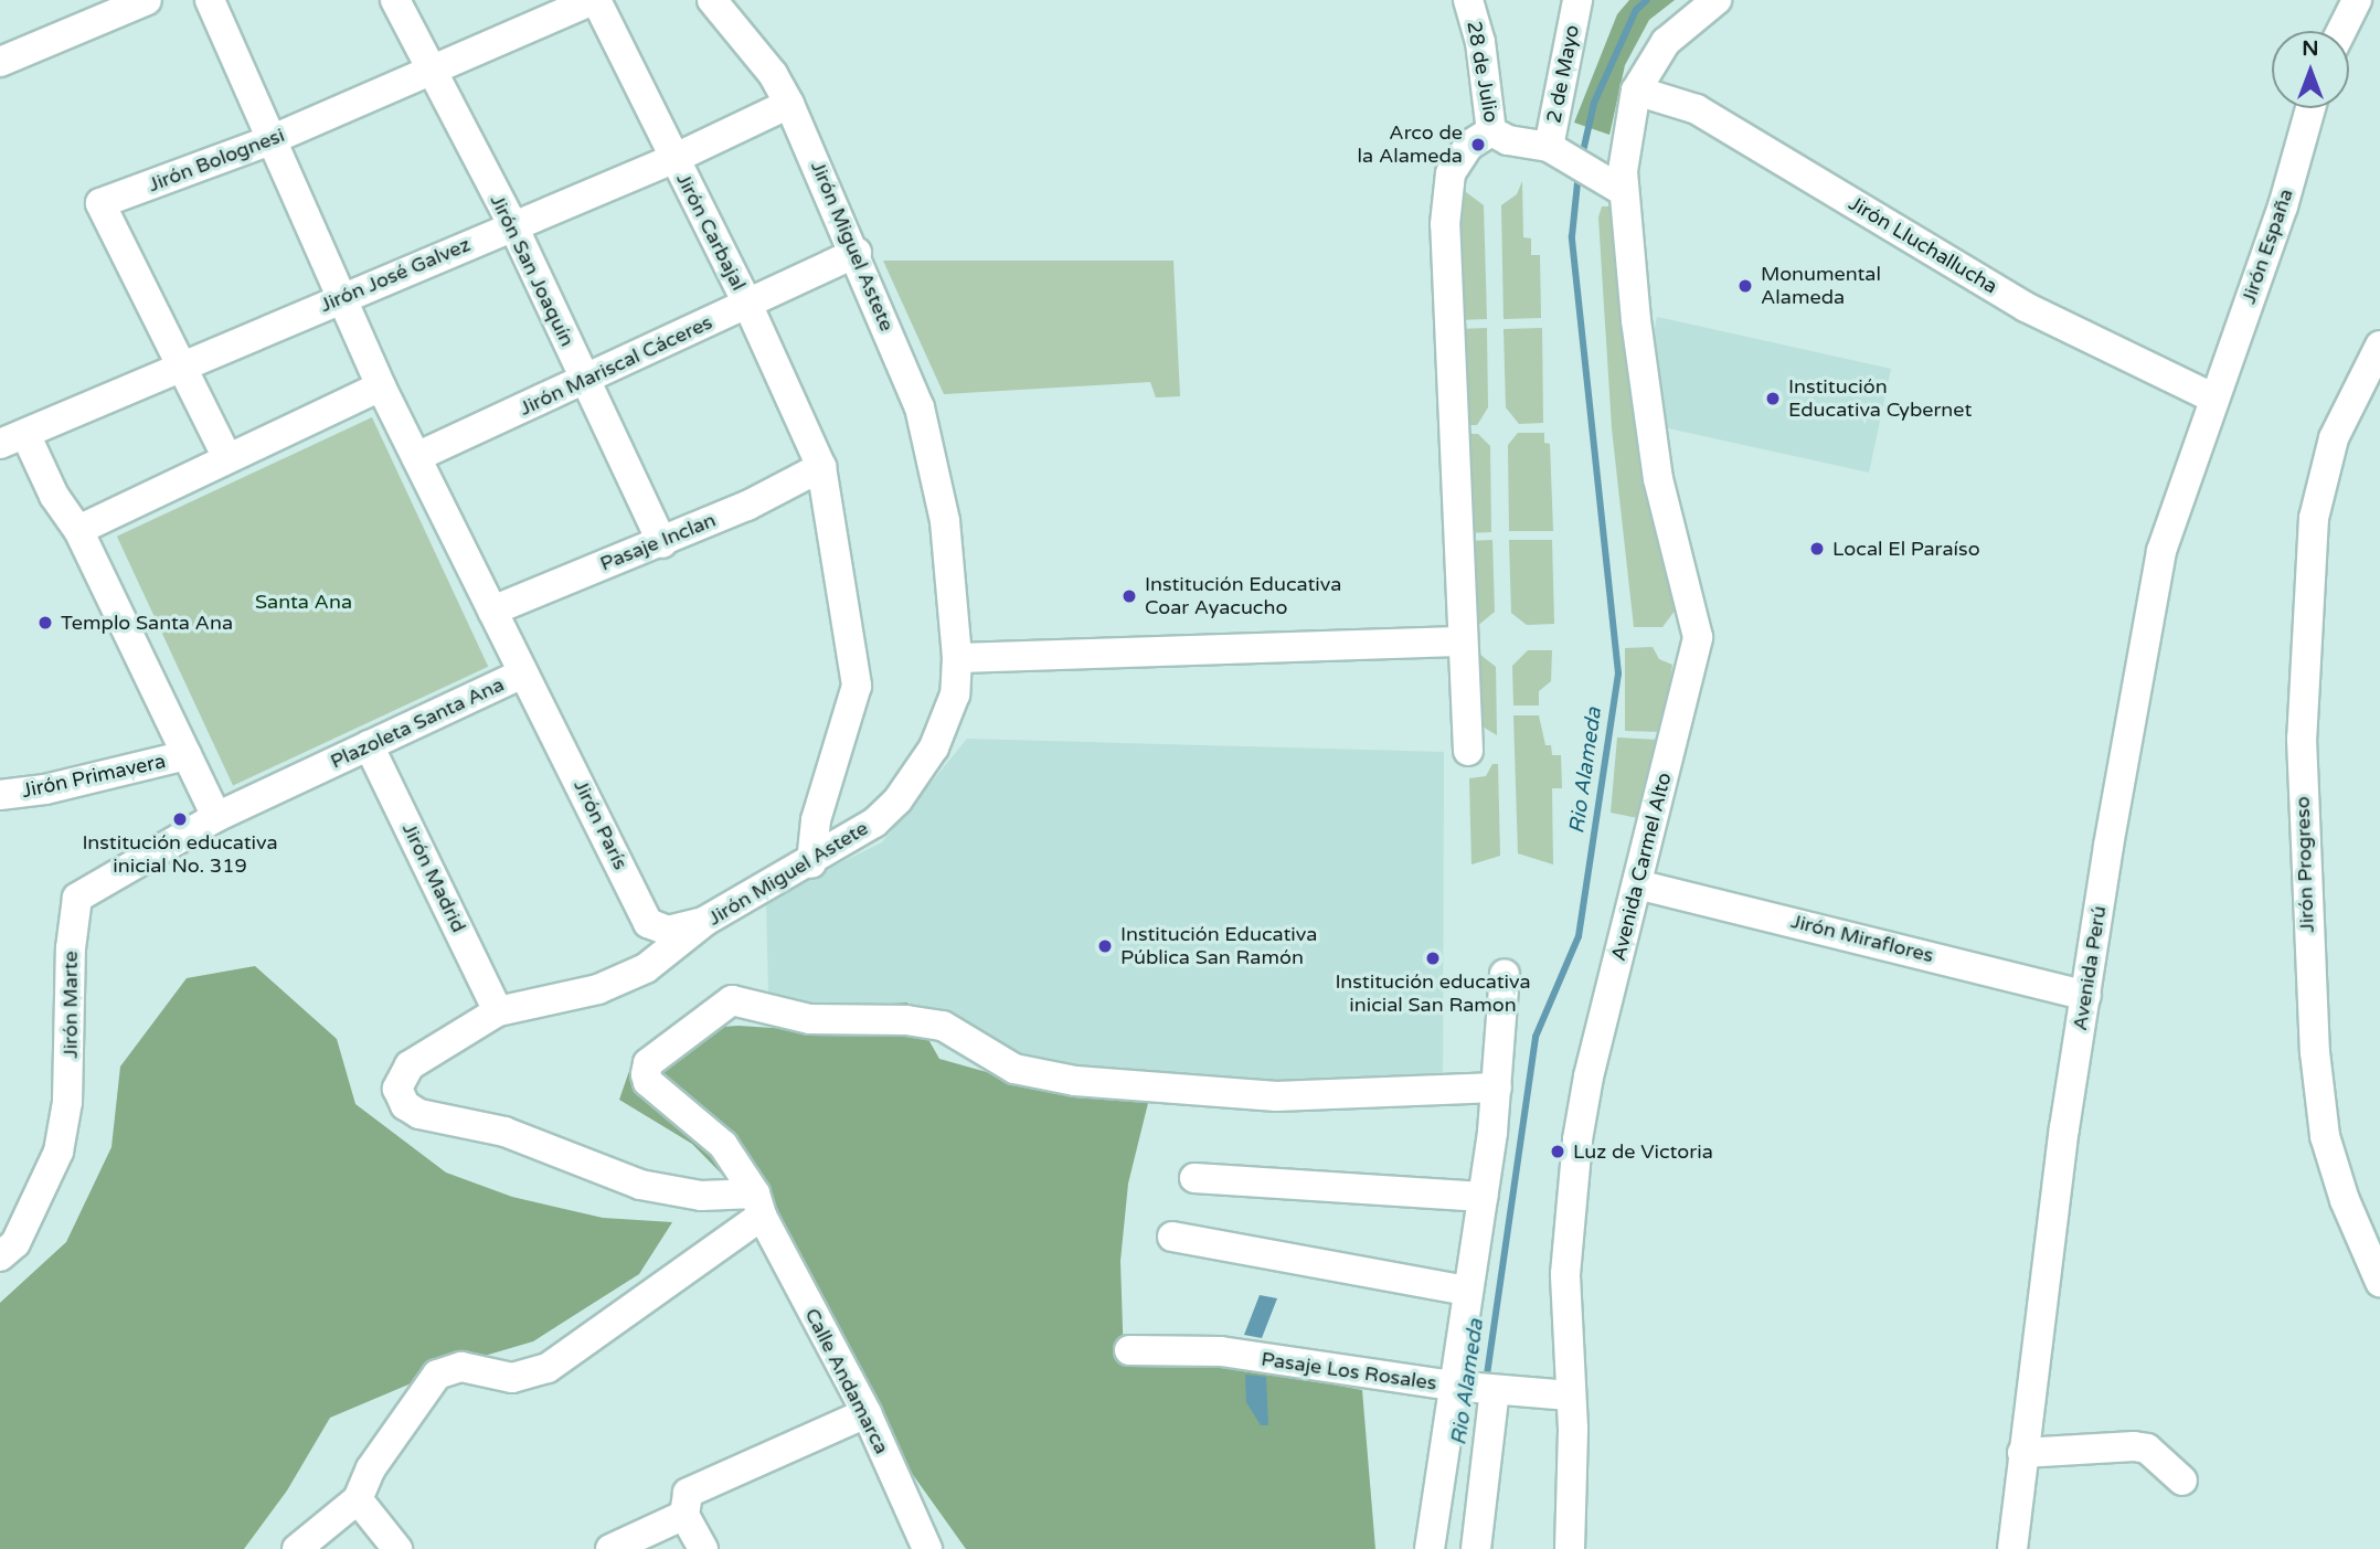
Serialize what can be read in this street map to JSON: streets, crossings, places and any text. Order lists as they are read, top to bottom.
{
  "streets": {
    "street": [
      "28 de Julio",
      "2 de Mayo",
      "Jirón Bolognesi",
      "Jirón Carbajal",
      "Jirón Lluchallucha",
      "Jirón Miguel Astete",
      "Jirón España",
      "Jirón San Joaquín",
      "Jirón José Galvez",
      "Jirón Mariscal Cáceres",
      "Pasaje Inclan",
      "Plazoleta Santa Ana",
      "Jirón Primavera",
      "Jirón París",
      "Jirón Progreso",
      "Avenida Carmel Alto",
      "Jirón Madrid",
      "Jirón Miraflores",
      "Avenida Perú",
      "Jirón Marte",
      "Pasaje Los Rosales",
      "Calle Andamarca"
    ]
  },
  "crossings": [
    ["28 de Julio", "2 de Mayo"],
    ["28 de Julio", "Avenida Carmel Alto"],
    ["Jirón Bolognesi", "Jirón Carbajal"],
    ["Jirón Bolognesi", "Jirón San Joaquín"],
    ["Jirón Bolognesi", "Jirón José Galvez"],
    ["Jirón Bolognesi", "Plazoleta Santa Ana"],
    ["Jirón Carbajal", "Jirón Miguel Astete"],
    ["Jirón Carbajal", "Jirón José Galvez"],
    ["Jirón Carbajal", "Jirón Mariscal Cáceres"],
    ["Jirón Carbajal", "Pasaje Inclan"],
    ["Jirón Lluchallucha", "Jirón España"],
    ["Jirón Lluchallucha", "Avenida Carmel Alto"],
    ["Jirón Lluchallucha", "Avenida Perú"],
    ["Jirón Miguel Astete", "Jirón José Galvez"],
    ["Jirón Miguel Astete", "Jirón Mariscal Cáceres"],
    ["Jirón Miguel Astete", "Jirón París"],
    ["Jirón Miguel Astete", "Jirón Madrid"],
    ["Jirón Miguel Astete", "Calle Andamarca"],
    ["Jirón España", "Avenida Perú"],
    ["Jirón San Joaquín", "Jirón José Galvez"],
    ["Jirón San Joaquín", "Jirón Mariscal Cáceres"],
    ["Jirón San Joaquín", "Pasaje Inclan"],
    ["Jirón José Galvez", "Plazoleta Santa Ana"],
    ["Jirón Mariscal Cáceres", "Plazoleta Santa Ana"],
    ["Pasaje Inclan", "Plazoleta Santa Ana"],
    ["Plazoleta Santa Ana", "Jirón París"],
    ["Plazoleta Santa Ana", "Jirón Madrid"],
    ["Plazoleta Santa Ana", "Jirón Marte"],
    ["Avenida Carmel Alto", "Jirón Miraflores"],
    ["Avenida Carmel Alto", "Pasaje Los Rosales"],
    ["Jirón Miraflores", "Avenida Perú"]
  ],
  "water": ["Rio Alameda"],
  "parks": ["Santa Ana"],
  "places": [
    "Arco de la Alameda",
    "Monumental Alameda",
    "Institución Educativa Cybernet",
    "Local El Paraíso",
    "Institución Educativa Coar Ayacucho",
    "Templo Santa Ana",
    "Institución educativa inicial No. 319",
    "Institución Educativa Pública San Ramón",
    "Institución educativa inicial San Ramon",
    "Luz de Victoria"
  ],
  "north": "top"
}
